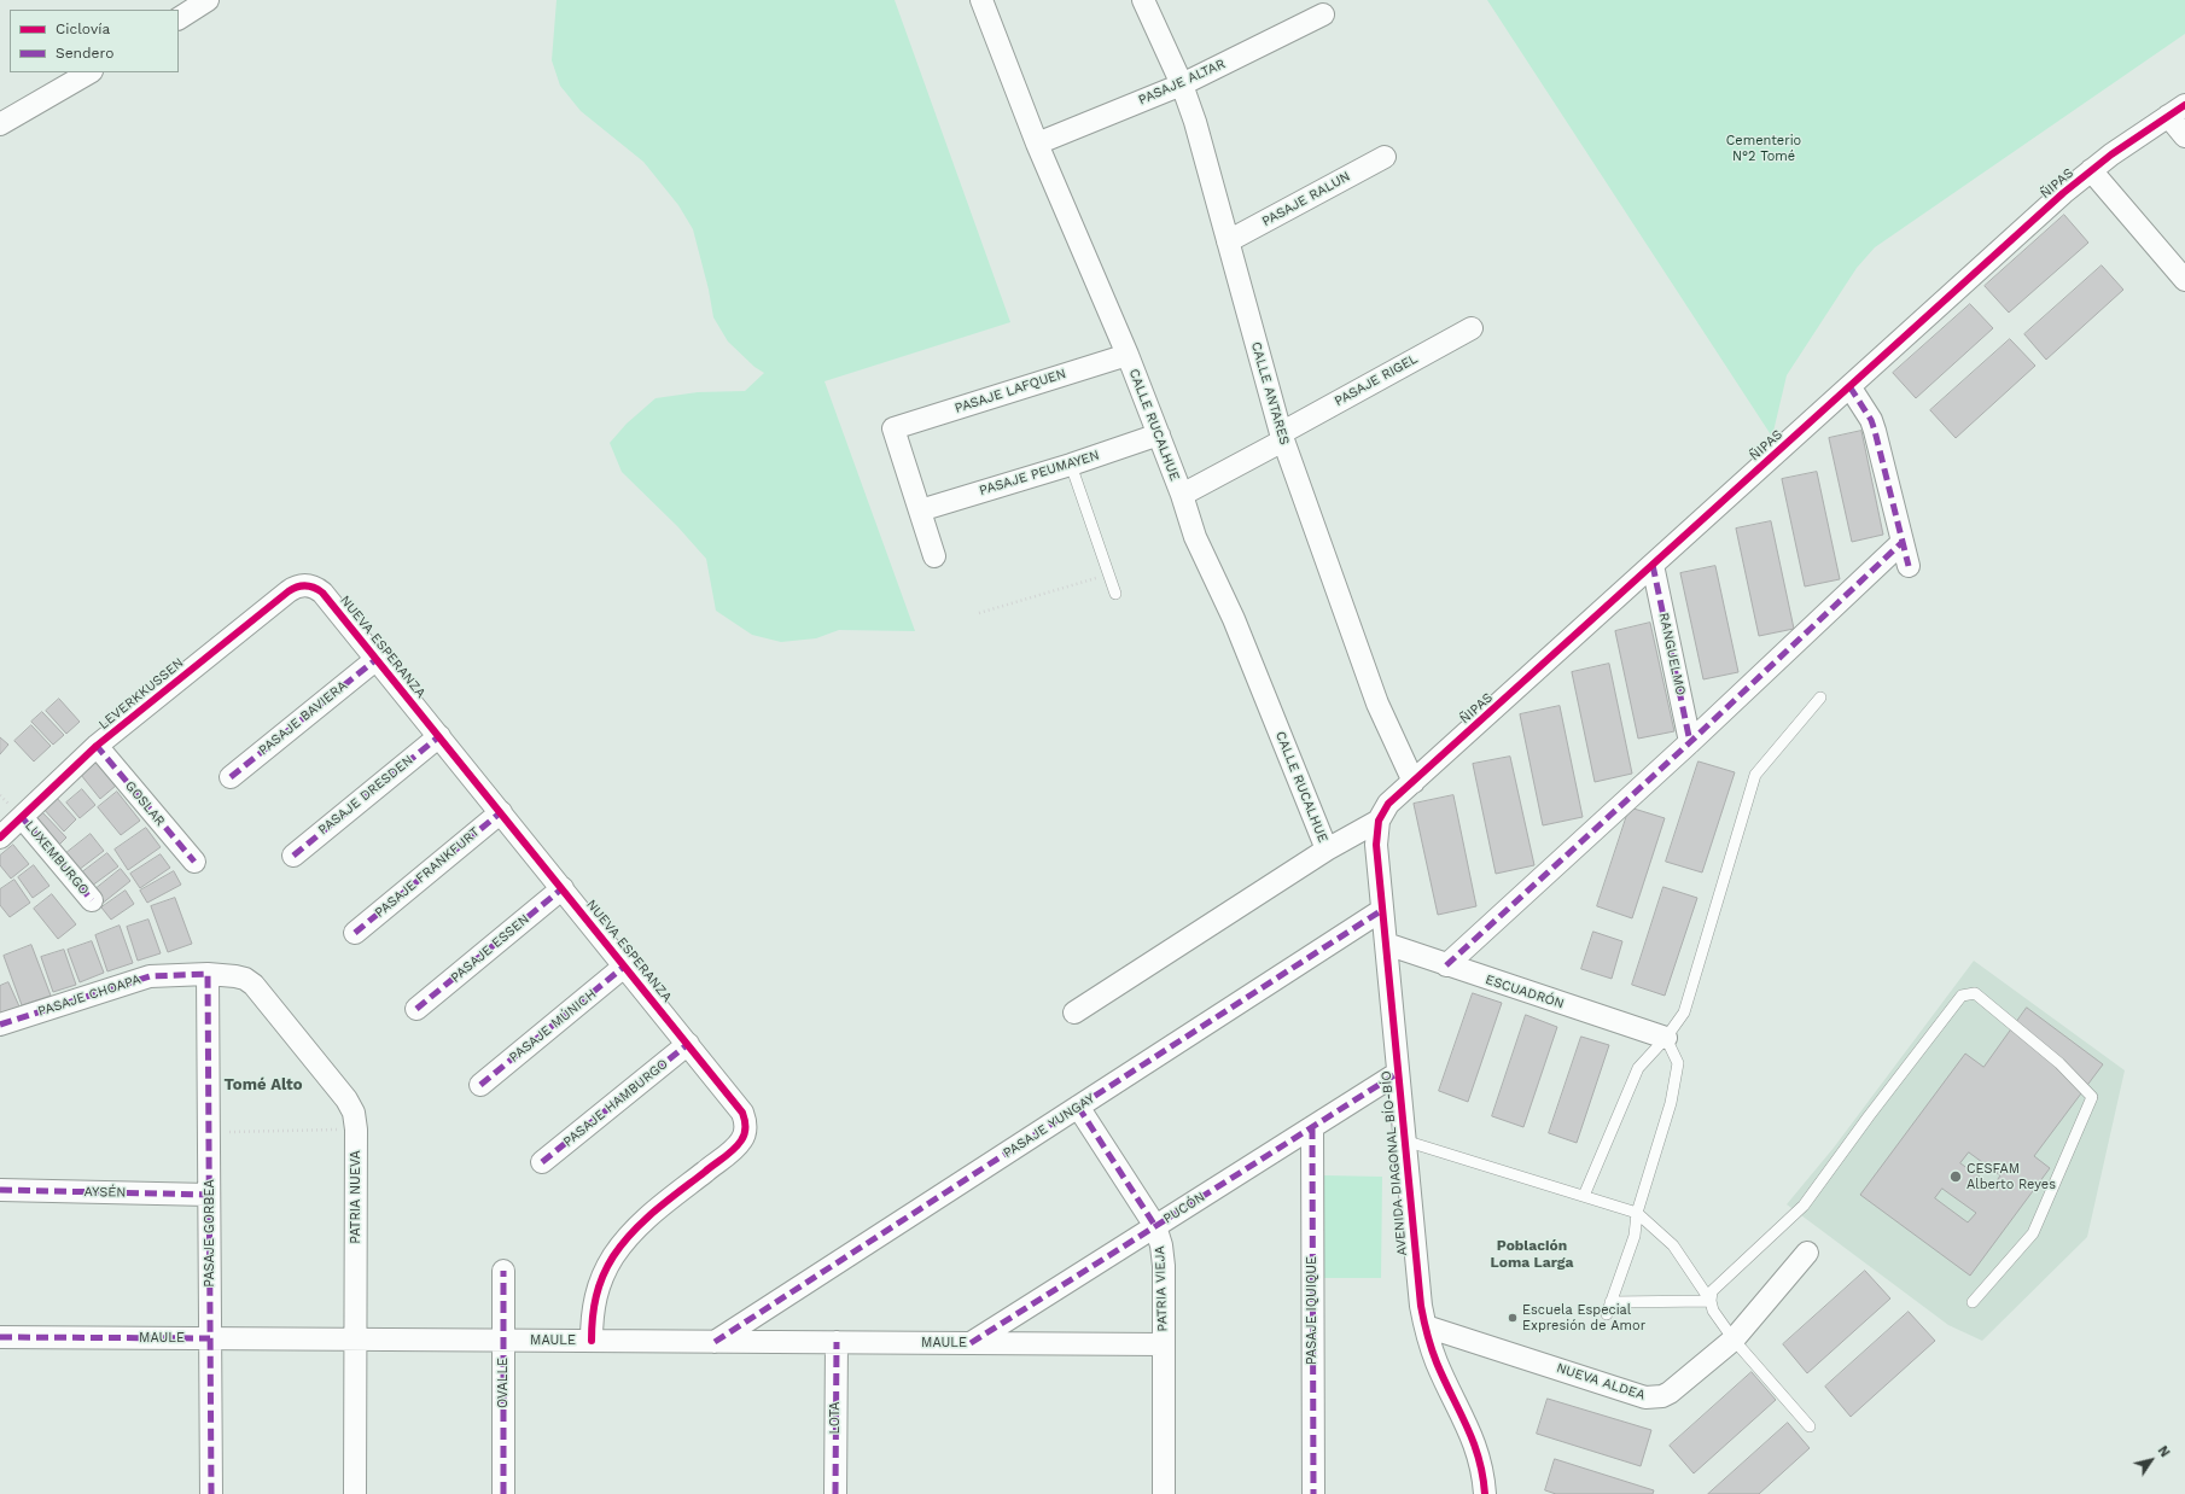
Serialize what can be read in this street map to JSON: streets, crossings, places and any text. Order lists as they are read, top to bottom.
{
  "streets": {
    "street": [
      "PASAJE ALTAR",
      "ÑIPAS",
      "PASAJE RALUN",
      "PASAJE RIGEL",
      "PASAJE LAFQUEN",
      "CALLE ANTARES",
      "CALLE RUCALHUE",
      "PASAJE PEUMAYEN",
      "NUEVA ESPERANZA",
      "RANGUELMO",
      "LEVERKKUSSEN",
      "PASAJE BAVIERA",
      "PASAJE DRESDEN",
      "GOSLAR",
      "LUXEMBURGO",
      "PASAJE FRANKFURT",
      "PASAJE ESSEN",
      "ESCUADRÓN",
      "PASAJE CHOAPA",
      "PASAJE MÚNICH",
      "PASAJE HAMBURGO",
      "PASAJE YUNGAY",
      "AVENIDA DIAGONAL BÍO-BÍO",
      "AYSÉN",
      "PATRIA NUEVA",
      "PUCÓN",
      "PASAJE GORBEA",
      "PATRIA VIEJA",
      "PASAJE IQUIQUE",
      "MAULE",
      "NUEVA ALDEA",
      "OVALLE",
      "LOTA"
    ]
  },
  "crossings": [
    ["PASAJE ALTAR", "CALLE ANTARES"],
    ["PASAJE ALTAR", "CALLE RUCALHUE"],
    ["ÑIPAS", "CALLE ANTARES"],
    ["ÑIPAS", "RANGUELMO"],
    ["ÑIPAS", "AVENIDA DIAGONAL BÍO-BÍO"],
    ["PASAJE RALUN", "CALLE ANTARES"],
    ["PASAJE RIGEL", "CALLE ANTARES"],
    ["PASAJE LAFQUEN", "CALLE RUCALHUE"],
    ["PASAJE LAFQUEN", "PASAJE PEUMAYEN"],
    ["CALLE RUCALHUE", "PASAJE PEUMAYEN"],
    ["NUEVA ESPERANZA", "LEVERKKUSSEN"],
    ["NUEVA ESPERANZA", "PASAJE BAVIERA"],
    ["NUEVA ESPERANZA", "PASAJE DRESDEN"],
    ["NUEVA ESPERANZA", "PASAJE FRANKFURT"],
    ["NUEVA ESPERANZA", "PASAJE ESSEN"],
    ["NUEVA ESPERANZA", "PASAJE MÚNICH"],
    ["NUEVA ESPERANZA", "PASAJE HAMBURGO"],
    ["NUEVA ESPERANZA", "MAULE"],
    ["LEVERKKUSSEN", "GOSLAR"],
    ["LEVERKKUSSEN", "LUXEMBURGO"],
    ["ESCUADRÓN", "AVENIDA DIAGONAL BÍO-BÍO"],
    ["PASAJE CHOAPA", "PATRIA NUEVA"],
    ["PASAJE CHOAPA", "PASAJE GORBEA"],
    ["PASAJE YUNGAY", "AVENIDA DIAGONAL BÍO-BÍO"],
    ["PASAJE YUNGAY", "PATRIA VIEJA"],
    ["PASAJE YUNGAY", "MAULE"],
    ["AVENIDA DIAGONAL BÍO-BÍO", "PUCÓN"],
    ["AVENIDA DIAGONAL BÍO-BÍO", "NUEVA ALDEA"],
    ["AYSÉN", "PASAJE GORBEA"],
    ["PATRIA NUEVA", "PASAJE GORBEA"],
    ["PATRIA NUEVA", "MAULE"],
    ["PUCÓN", "PATRIA VIEJA"],
    ["PUCÓN", "PASAJE IQUIQUE"],
    ["PUCÓN", "MAULE"],
    ["PASAJE GORBEA", "MAULE"],
    ["PATRIA VIEJA", "MAULE"],
    ["MAULE", "OVALLE"],
    ["MAULE", "LOTA"]
  ],
  "districts": ["Tomé Alto", "Población Loma Larga"],
  "parks": ["Cementerio N°2 Tomé"],
  "places": ["CESFAM Alberto Reyes", "Escuela Especial Expresión de Amor"],
  "legend": ["Ciclovía", "Sendero"],
  "north": "top right"
}
